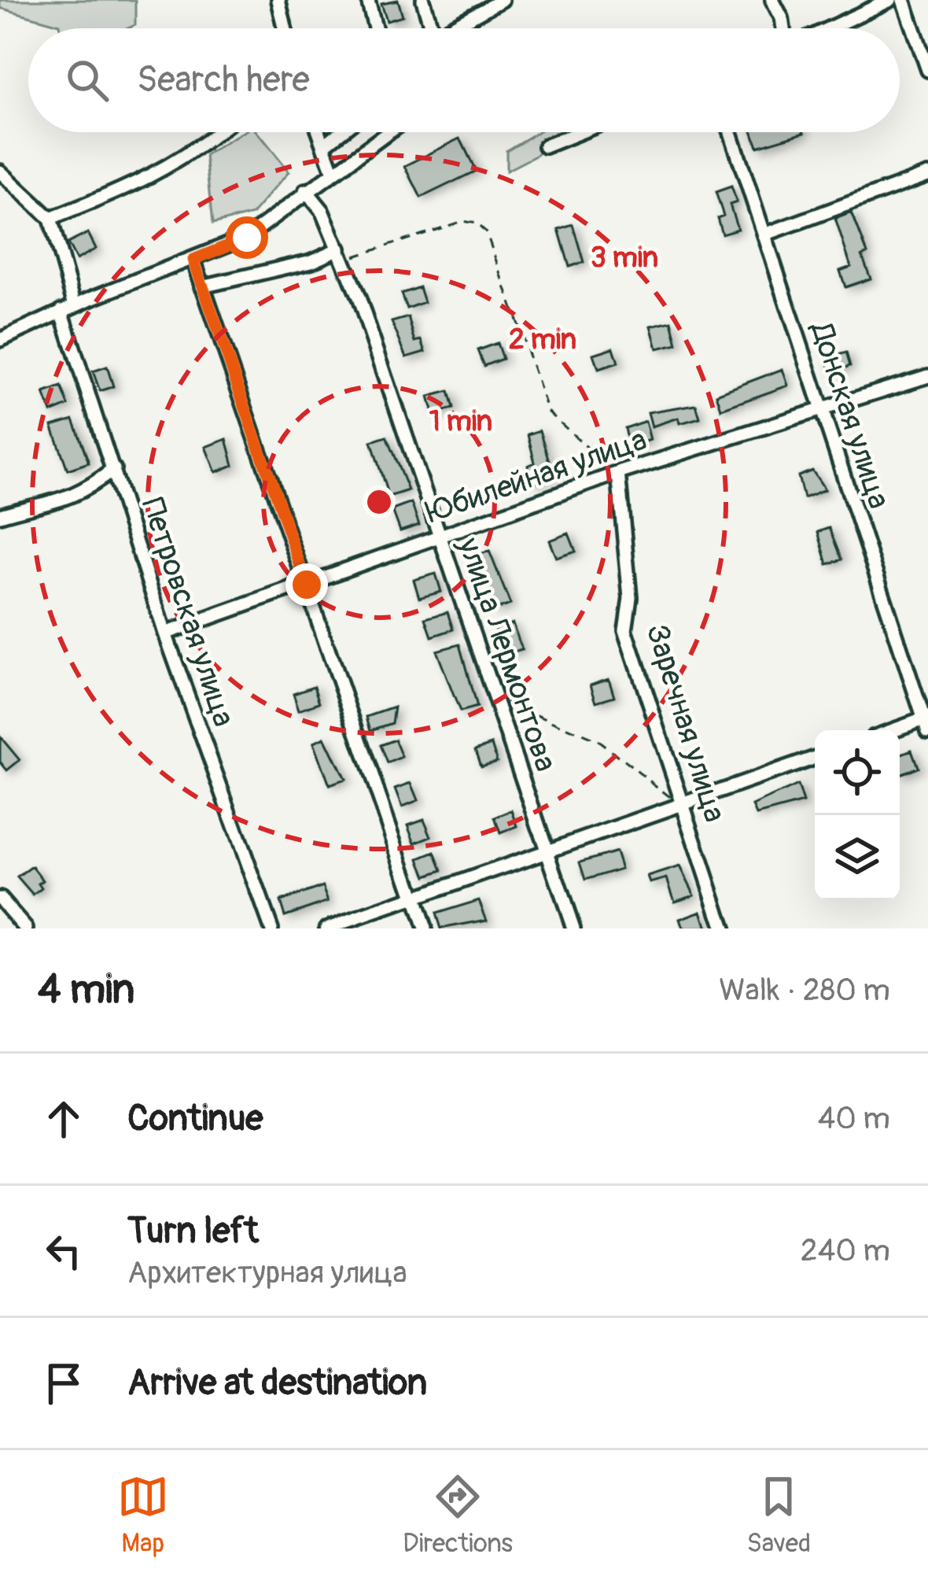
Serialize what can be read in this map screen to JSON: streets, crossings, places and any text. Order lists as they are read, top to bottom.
{
  "streets": {
    "street": [
      "Донская улица",
      "Юбилейная улица",
      "Петровская улица",
      "улица Лермонтова",
      "Заречная улица"
    ]
  },
  "crossings": [
    ["Донская улица", "Юбилейная улица"],
    ["Юбилейная улица", "Петровская улица"],
    ["Юбилейная улица", "улица Лермонтова"],
    ["Юбилейная улица", "Заречная улица"]
  ],
  "page": {
    "search": "Search here",
    "heading": ["4 min", "Walk · 280 m"],
    "list": [
      ["Continue", "40 m"],
      ["Turn left", "Архитектурная улица", "240 m"],
      "Arrive at destination"
    ],
    "nav": ["Map", "Directions", "Saved"]
  },
  "rings": ["3 min", "2 min", "1 min"]
}
